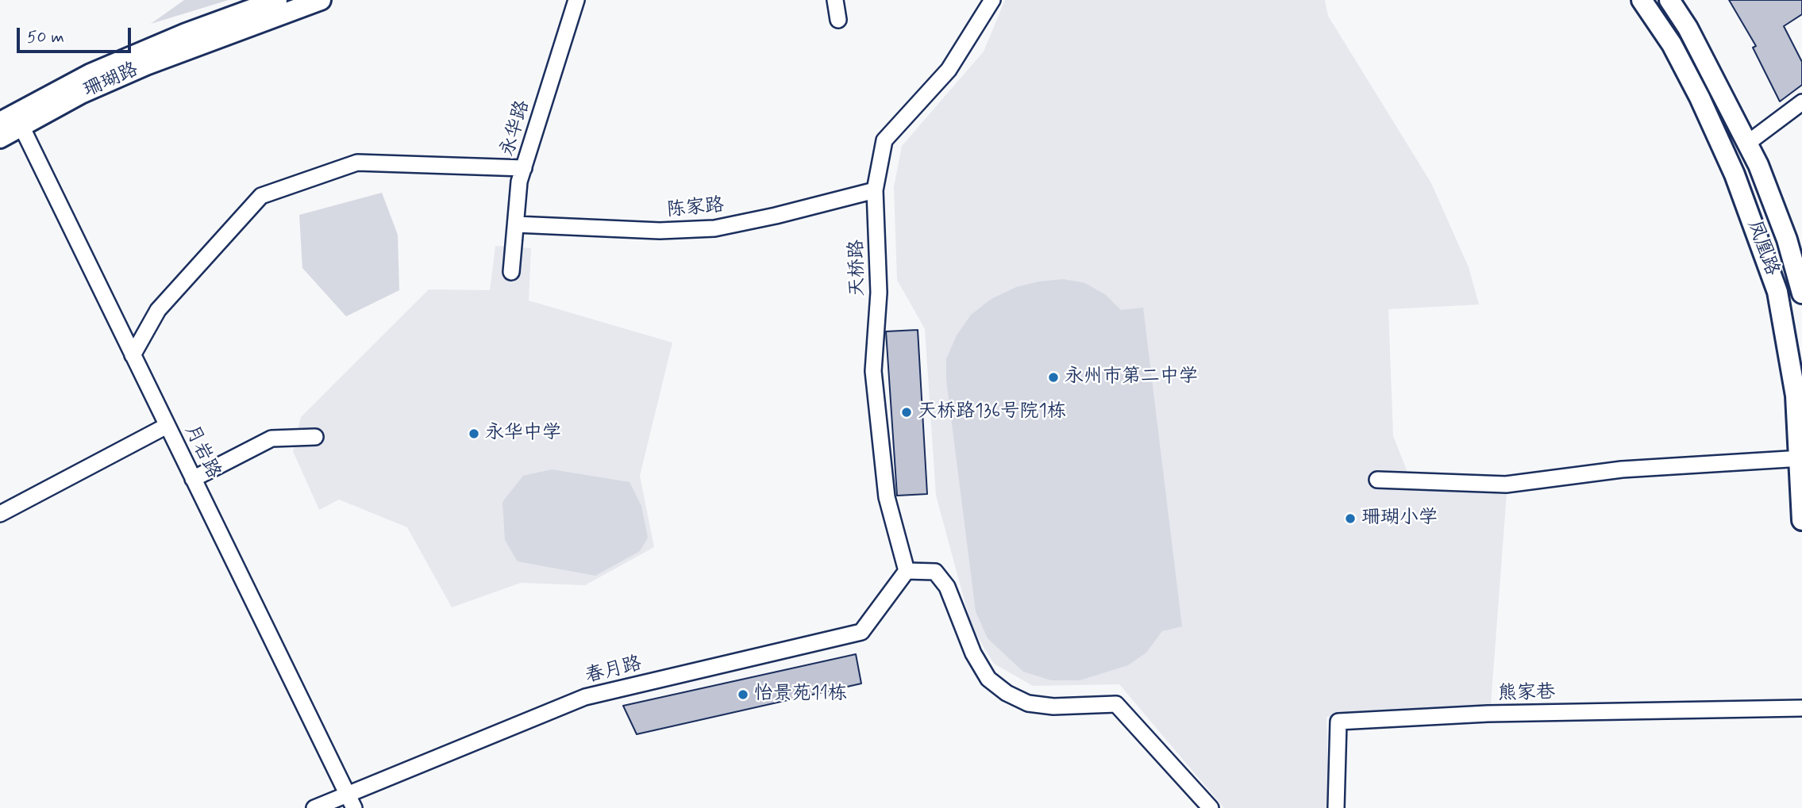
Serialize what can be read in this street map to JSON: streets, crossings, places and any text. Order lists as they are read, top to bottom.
{
  "streets": {
    "main road": ["珊瑚路", "凤凰路"],
    "street": [
      "永华路",
      "陈家路",
      "天桥路",
      "月岩路",
      "春月路",
      "熊家巷"
    ]
  },
  "crossings": [
    ["珊瑚路", "月岩路"],
    ["永华路", "陈家路"],
    ["陈家路", "天桥路"],
    ["天桥路", "春月路"],
    ["月岩路", "春月路"]
  ],
  "places": [
    "永州市第二中学",
    "天桥路136号院1栋",
    "永华中学",
    "珊瑚小学",
    "怡景苑11栋"
  ],
  "scale_bar": "50 m"
}
